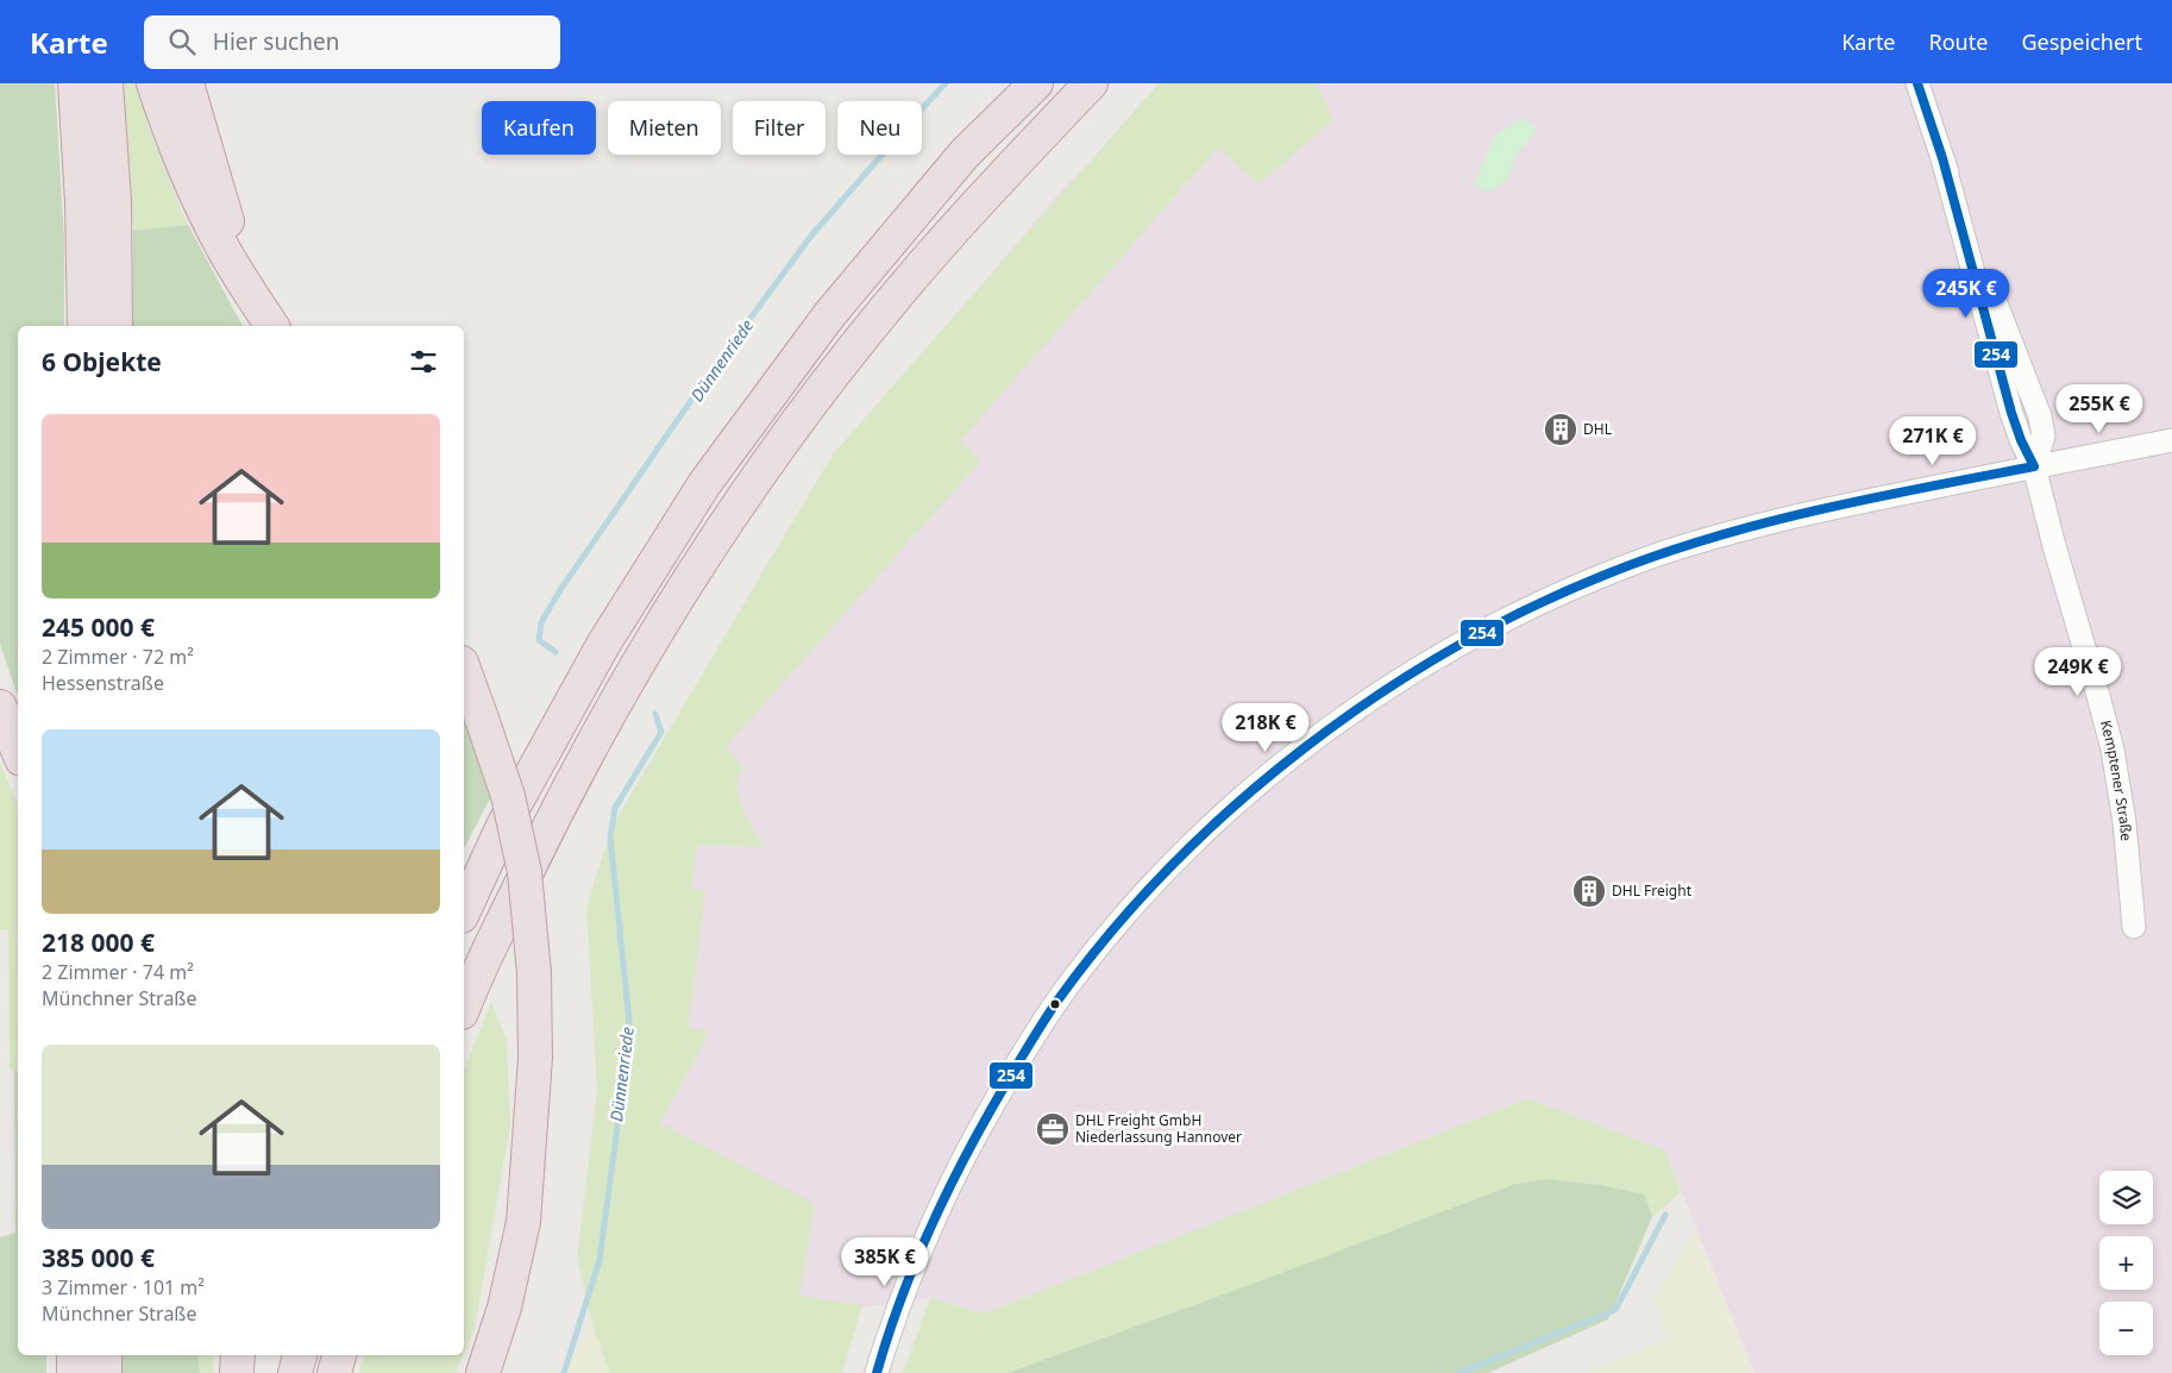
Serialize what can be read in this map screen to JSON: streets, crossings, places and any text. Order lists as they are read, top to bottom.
{
  "streets": {
    "street": ["Kemptener Straße"]
  },
  "water": ["Dünnenriede"],
  "places": {
    "building": ["DHL", "DHL Freight"],
    "office": ["DHL Freight GmbH Niederlassung Hannover"]
  },
  "lines": ["transit line 254"],
  "page": {
    "header": "Karte",
    "search": "Hier suchen",
    "nav": ["Karte", "Route", "Gespeichert"],
    "chip": [
      "Kaufen",
      "Mieten",
      "Filter",
      "Neu"
    ],
    "price": [
      "245K €",
      "255K €",
      "271K €",
      "249K €",
      "218K €",
      "385K €"
    ],
    "heading": "6 Objekte",
    "list": [
      {
        "name": "245 000 €",
        "note": "2 Zimmer · 72 m² · Hessenstraße"
      },
      {
        "name": "218 000 €",
        "note": "2 Zimmer · 74 m² · Münchner Straße"
      },
      {
        "name": "385 000 €",
        "note": "3 Zimmer · 101 m² · Münchner Straße"
      }
    ],
    "map_buttons": ["+", "−"]
  }
}
